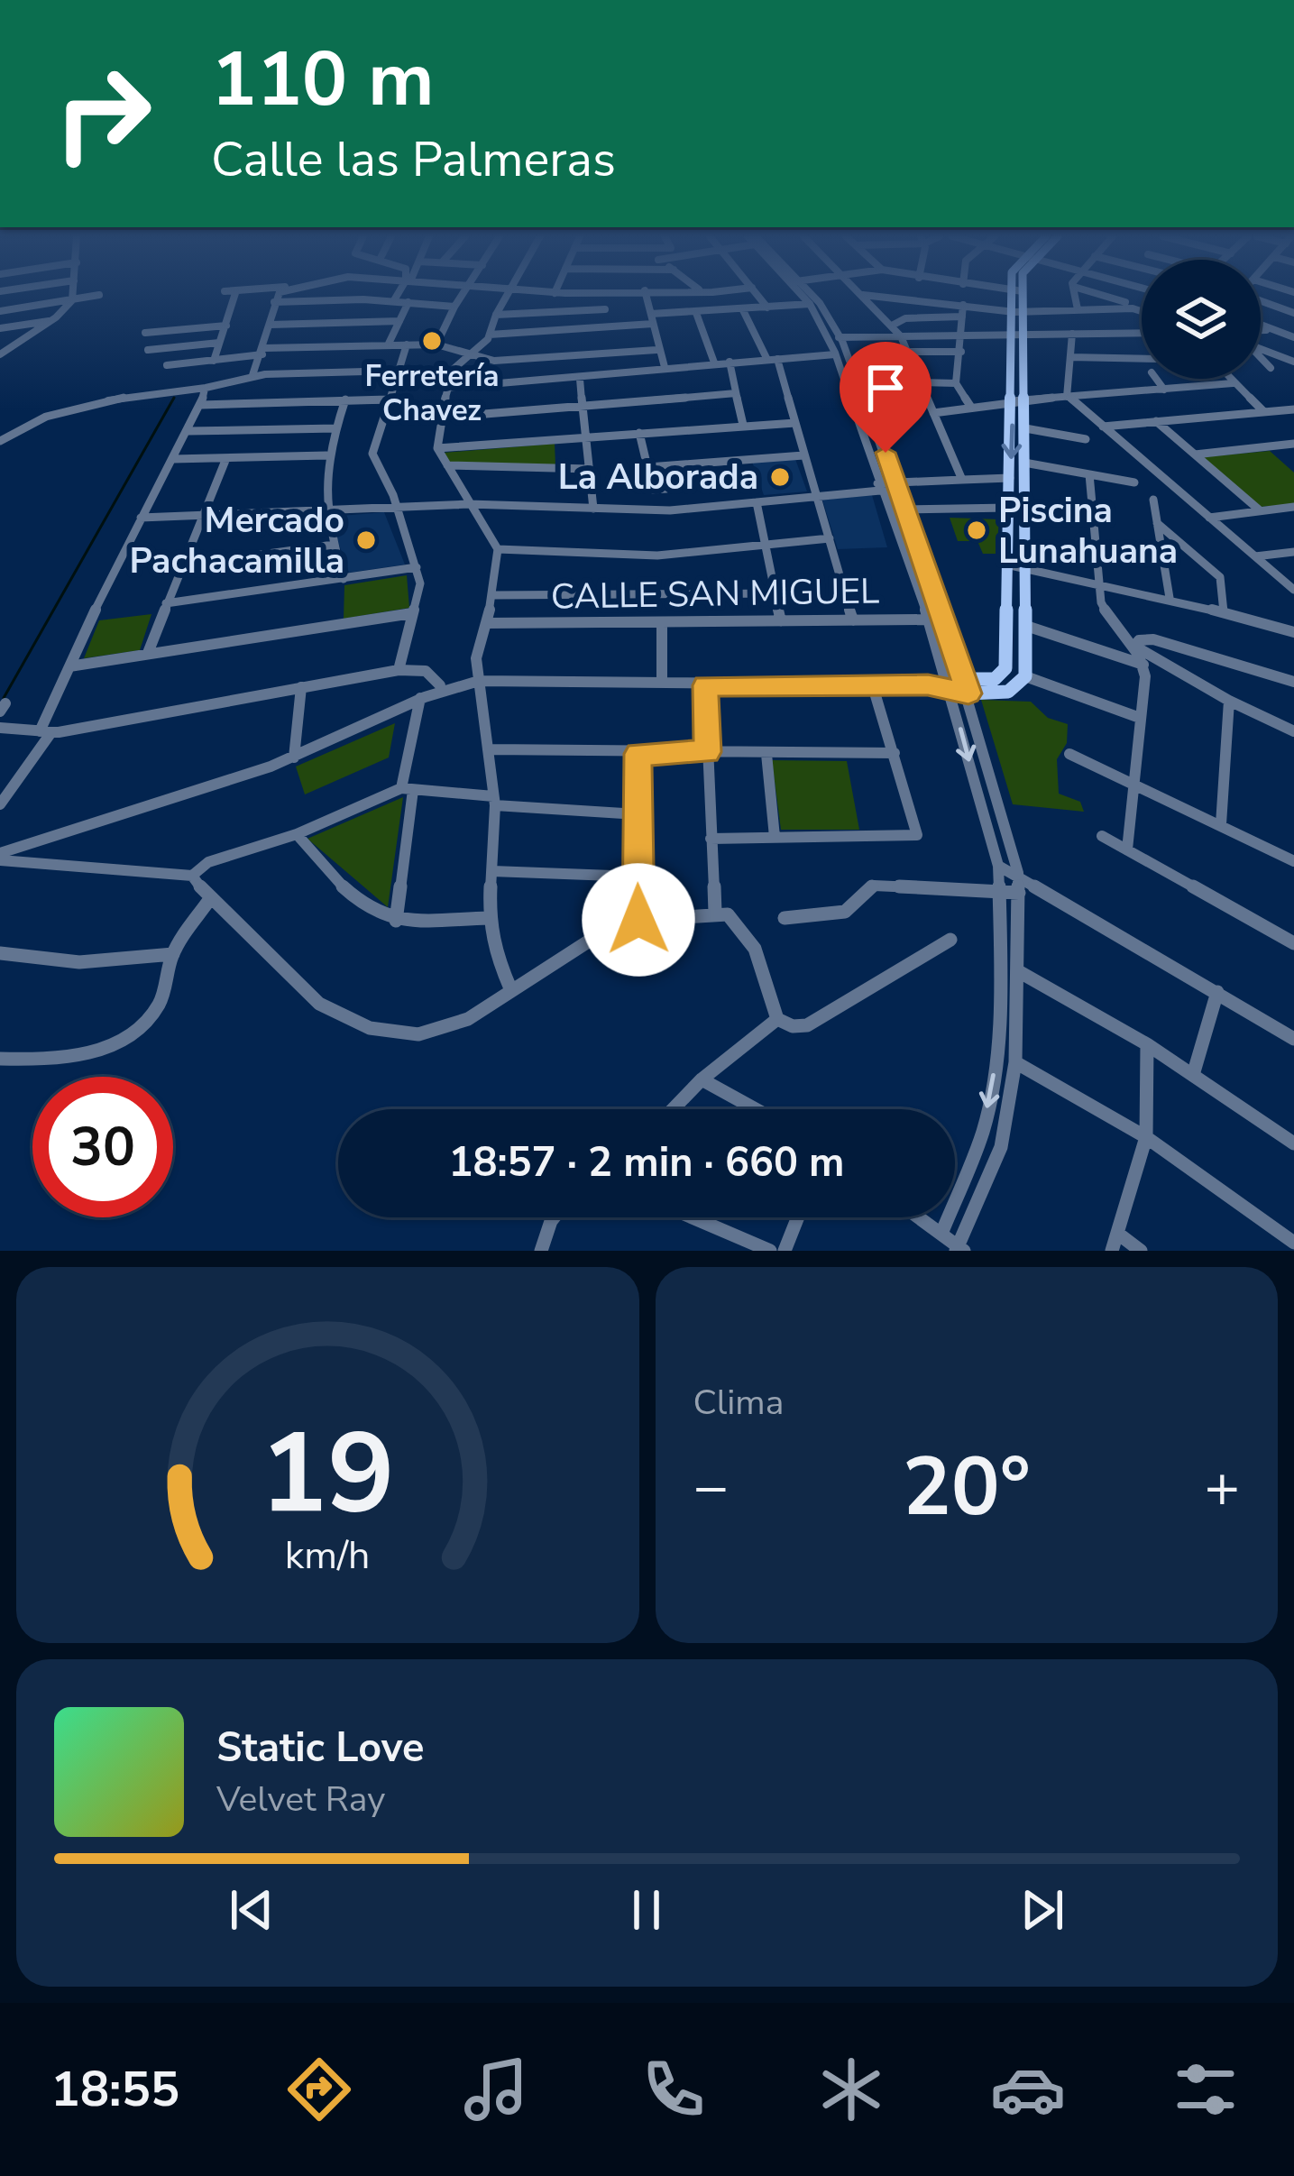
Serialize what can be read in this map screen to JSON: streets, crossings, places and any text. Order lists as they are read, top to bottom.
{
  "streets": {
    "street": ["CALLE SAN MIGUEL"]
  },
  "places": [
    "Ferretería Chavez",
    "La Alborada",
    "Piscina Lunahuana",
    "Mercado Pachacamilla"
  ],
  "page": {
    "turn": ["110 m", "Calle las Palmeras"],
    "limit": "30",
    "trip": "18:57 · 2 min · 660 m",
    "tile": "Clima",
    "heat": ["−", "20°", "+"],
    "song": ["Static Love", "Velvet Ray"],
    "tabs": "18:55",
    "gauge": ["19", "km/h"]
  }
}
